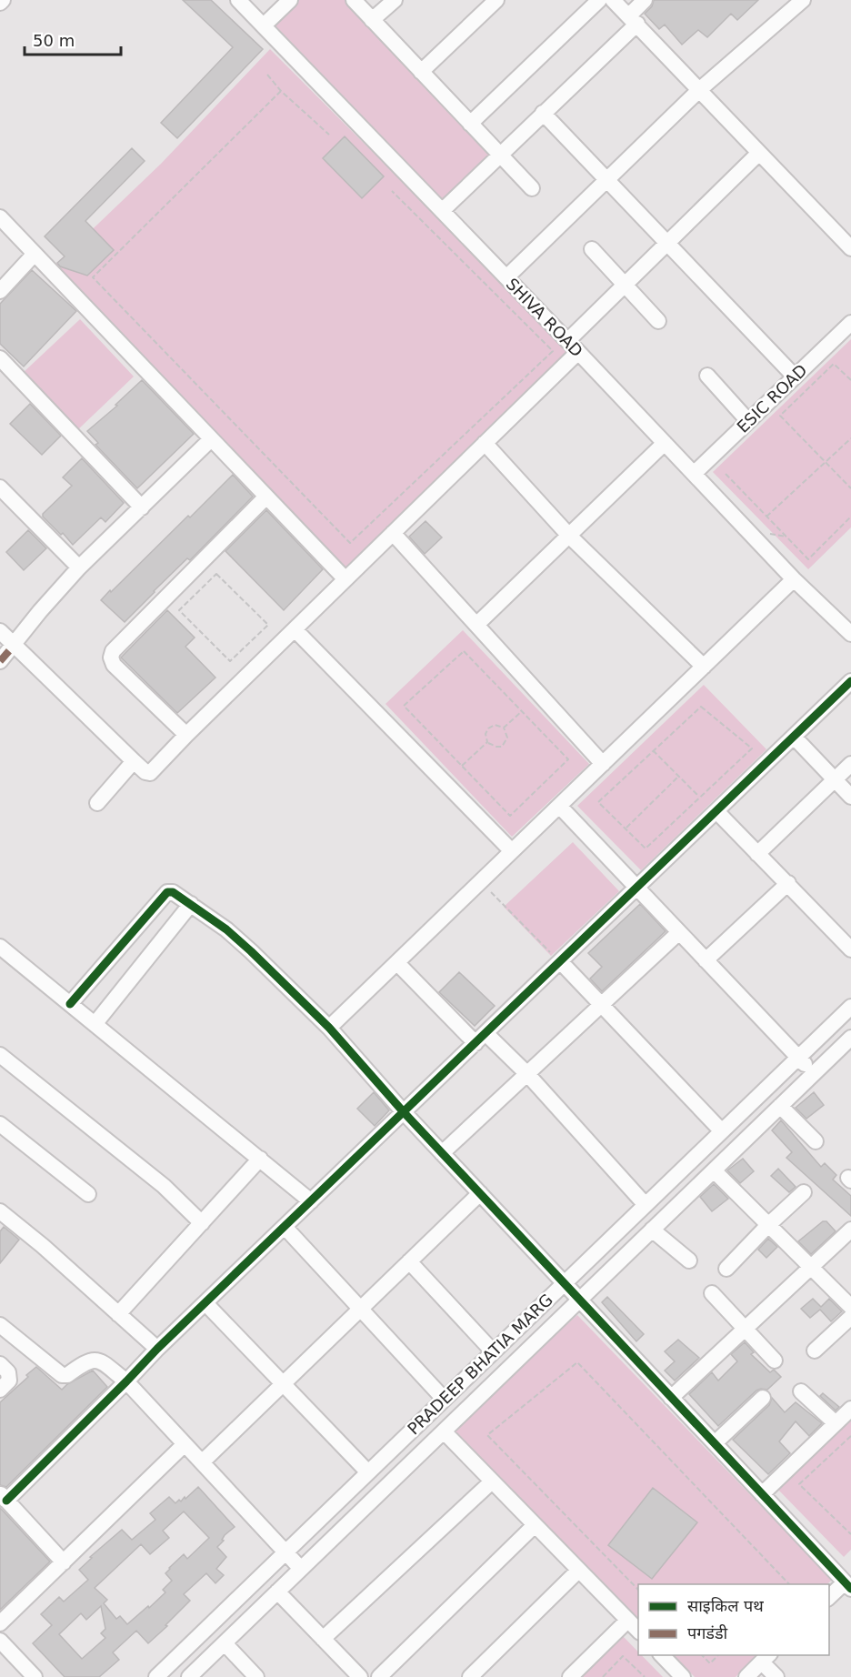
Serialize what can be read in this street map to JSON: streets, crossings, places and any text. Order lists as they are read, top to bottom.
{
  "streets": {
    "street": ["SHIVA ROAD", "ESIC ROAD", "PRADEEP BHATIA MARG"]
  },
  "crossings": [
    ["SHIVA ROAD", "ESIC ROAD"]
  ],
  "legend": ["साइकिल पथ", "पगडंडी"],
  "scale_bar": "50 m"
}
